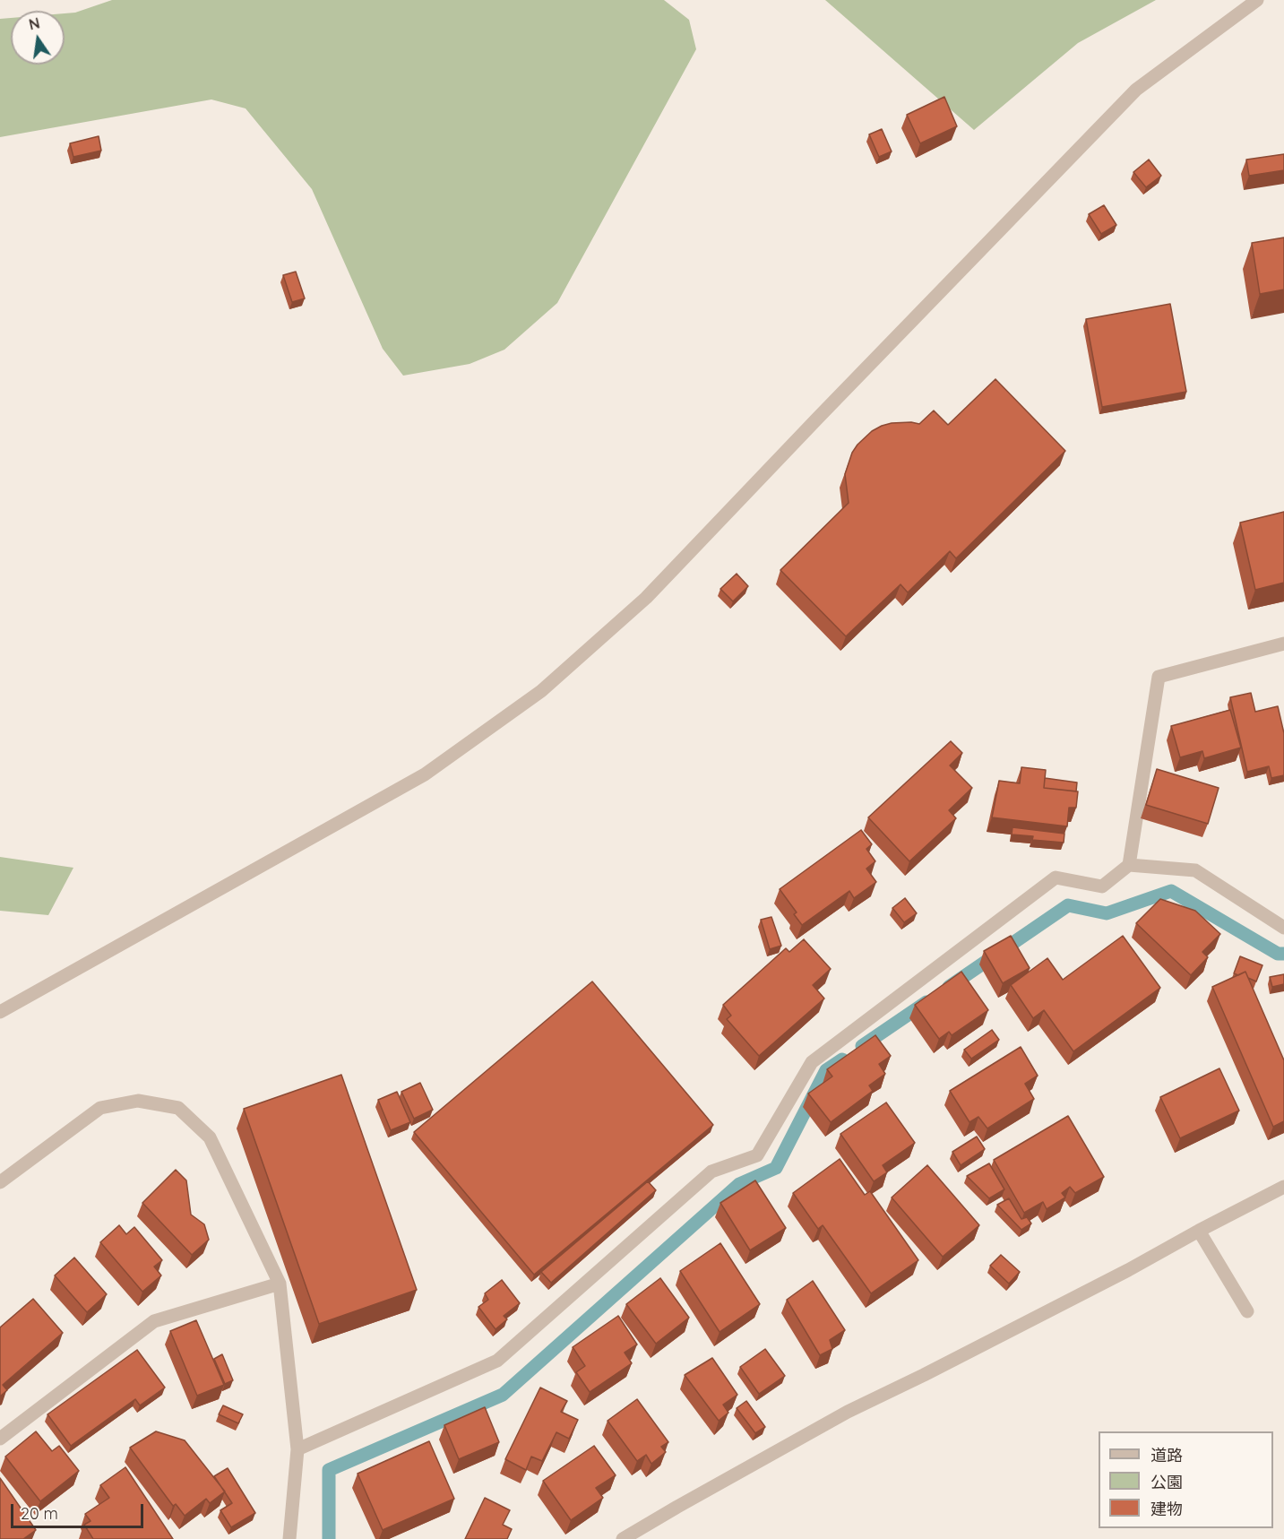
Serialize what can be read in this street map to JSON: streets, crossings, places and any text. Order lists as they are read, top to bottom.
{
  "legend": ["道路", "公園", "建物"],
  "scale_bar": "20 m",
  "north": "top"
}
